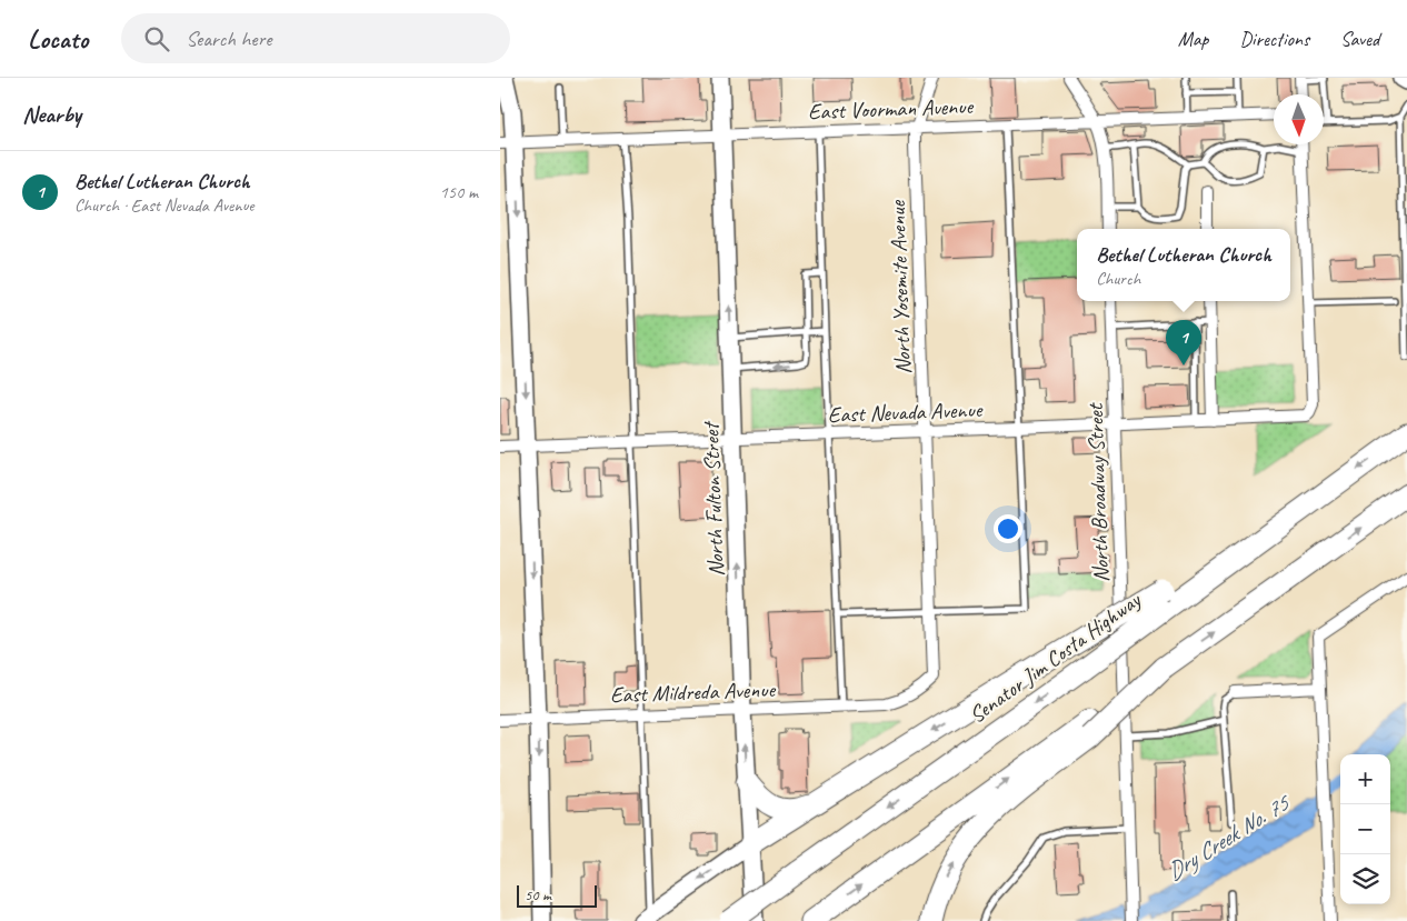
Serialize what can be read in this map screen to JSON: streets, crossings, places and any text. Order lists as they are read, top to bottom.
{
  "streets": {
    "highway": ["Senator Jim Costa Highway"],
    "main road": ["North Fulton Street"],
    "street": [
      "East Voorman Avenue",
      "North Yosemite Avenue",
      "East Nevada Avenue",
      "North Broadway Street",
      "East Mildreda Avenue"
    ]
  },
  "crossings": [
    ["East Voorman Avenue", "North Yosemite Avenue"],
    ["East Voorman Avenue", "North Fulton Street"],
    ["North Yosemite Avenue", "East Nevada Avenue"],
    ["North Yosemite Avenue", "East Mildreda Avenue"],
    ["East Nevada Avenue", "North Broadway Street"],
    ["East Nevada Avenue", "North Fulton Street"],
    ["North Fulton Street", "East Mildreda Avenue"]
  ],
  "one_way": ["North Fulton Street"],
  "water": ["Dry Creek No. 75"],
  "scale_bar": "50 m",
  "north": "bottom",
  "page": {
    "header": "Locato",
    "search": "Search here",
    "nav": ["Map", "Directions", "Saved"],
    "heading": "Nearby",
    "list": [
      {
        "mark": "1",
        "name": "Bethel Lutheran Church",
        "note": "Church · East Nevada Avenue",
        "value": "150 m"
      }
    ],
    "popup": ["Bethel Lutheran Church", "Church"],
    "pins": "1",
    "map_buttons": ["+", "−"],
    "scale": "50 m"
  }
}
